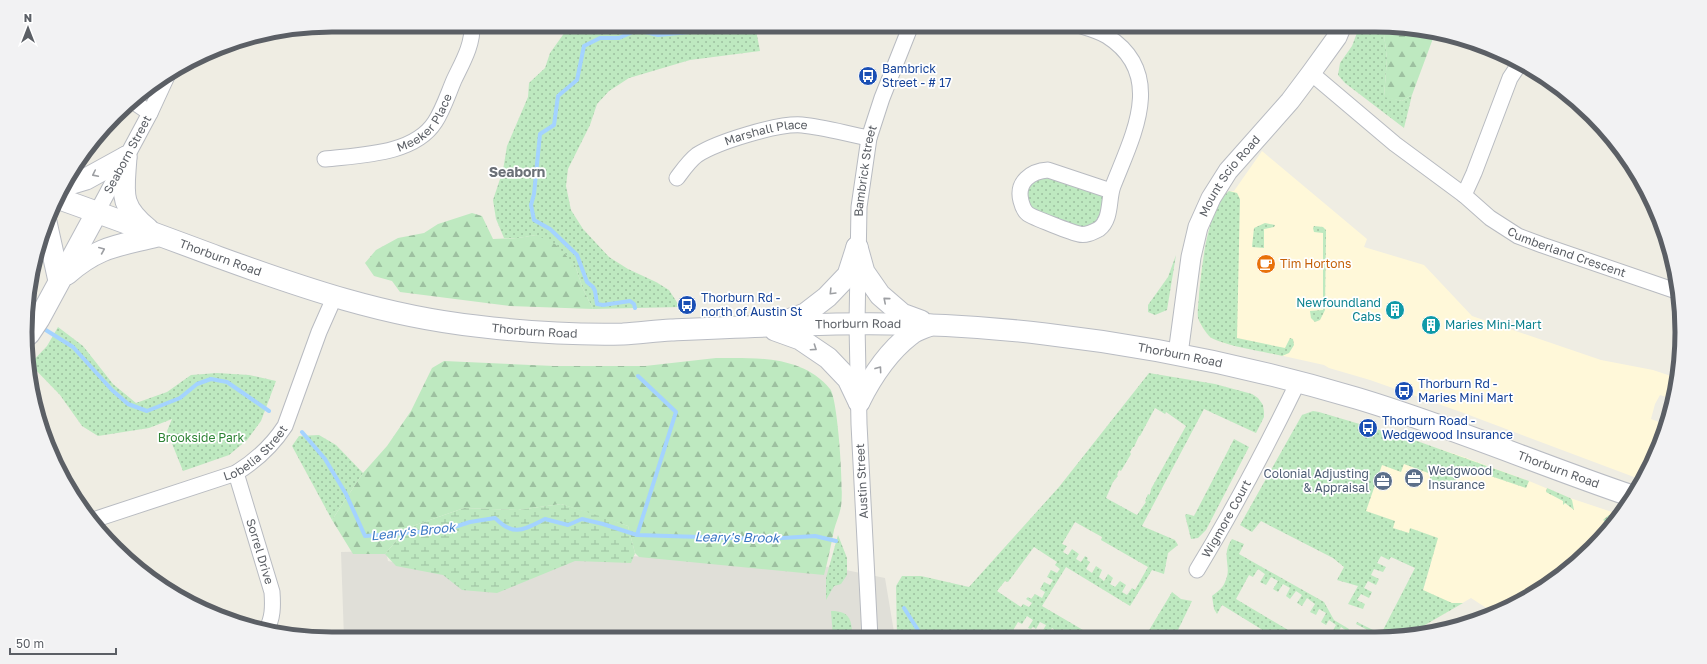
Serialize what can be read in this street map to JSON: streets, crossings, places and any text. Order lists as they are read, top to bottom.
{
  "streets": {
    "main road": ["Thorburn Road"],
    "street": [
      "Meeker Place",
      "Marshall Place",
      "Seaborn Street",
      "Bambrick Street",
      "Mount Scio Road",
      "Cumberland Crescent",
      "Lobelia Street",
      "Austin Street",
      "Wigmore Court",
      "Sorrel Drive"
    ]
  },
  "crossings": [
    ["Marshall Place", "Bambrick Street"],
    ["Seaborn Street", "Thorburn Road"],
    ["Bambrick Street", "Thorburn Road"],
    ["Bambrick Street", "Austin Street"],
    ["Mount Scio Road", "Cumberland Crescent"],
    ["Mount Scio Road", "Thorburn Road"],
    ["Thorburn Road", "Lobelia Street"],
    ["Thorburn Road", "Austin Street"],
    ["Thorburn Road", "Wigmore Court"],
    ["Lobelia Street", "Sorrel Drive"]
  ],
  "districts": ["Seaborn"],
  "water": ["Leary's Brook"],
  "parks": ["Brookside Park"],
  "places": {
    "bus stop": [
      "Bambrick Street - # 17",
      "Thorburn Rd - north of Austin St",
      "Thorburn Rd - Maries Mini Mart",
      "Thorburn Road - Wedgewood Insurance"
    ],
    "cafe": ["Tim Hortons"],
    "building": ["Newfoundland Cabs", "Maries Mini-Mart"],
    "office": ["Wedgwood Insurance", "Colonial Adjusting & Appraisal"]
  },
  "scale_bar": "50 m",
  "north": "top"
}
